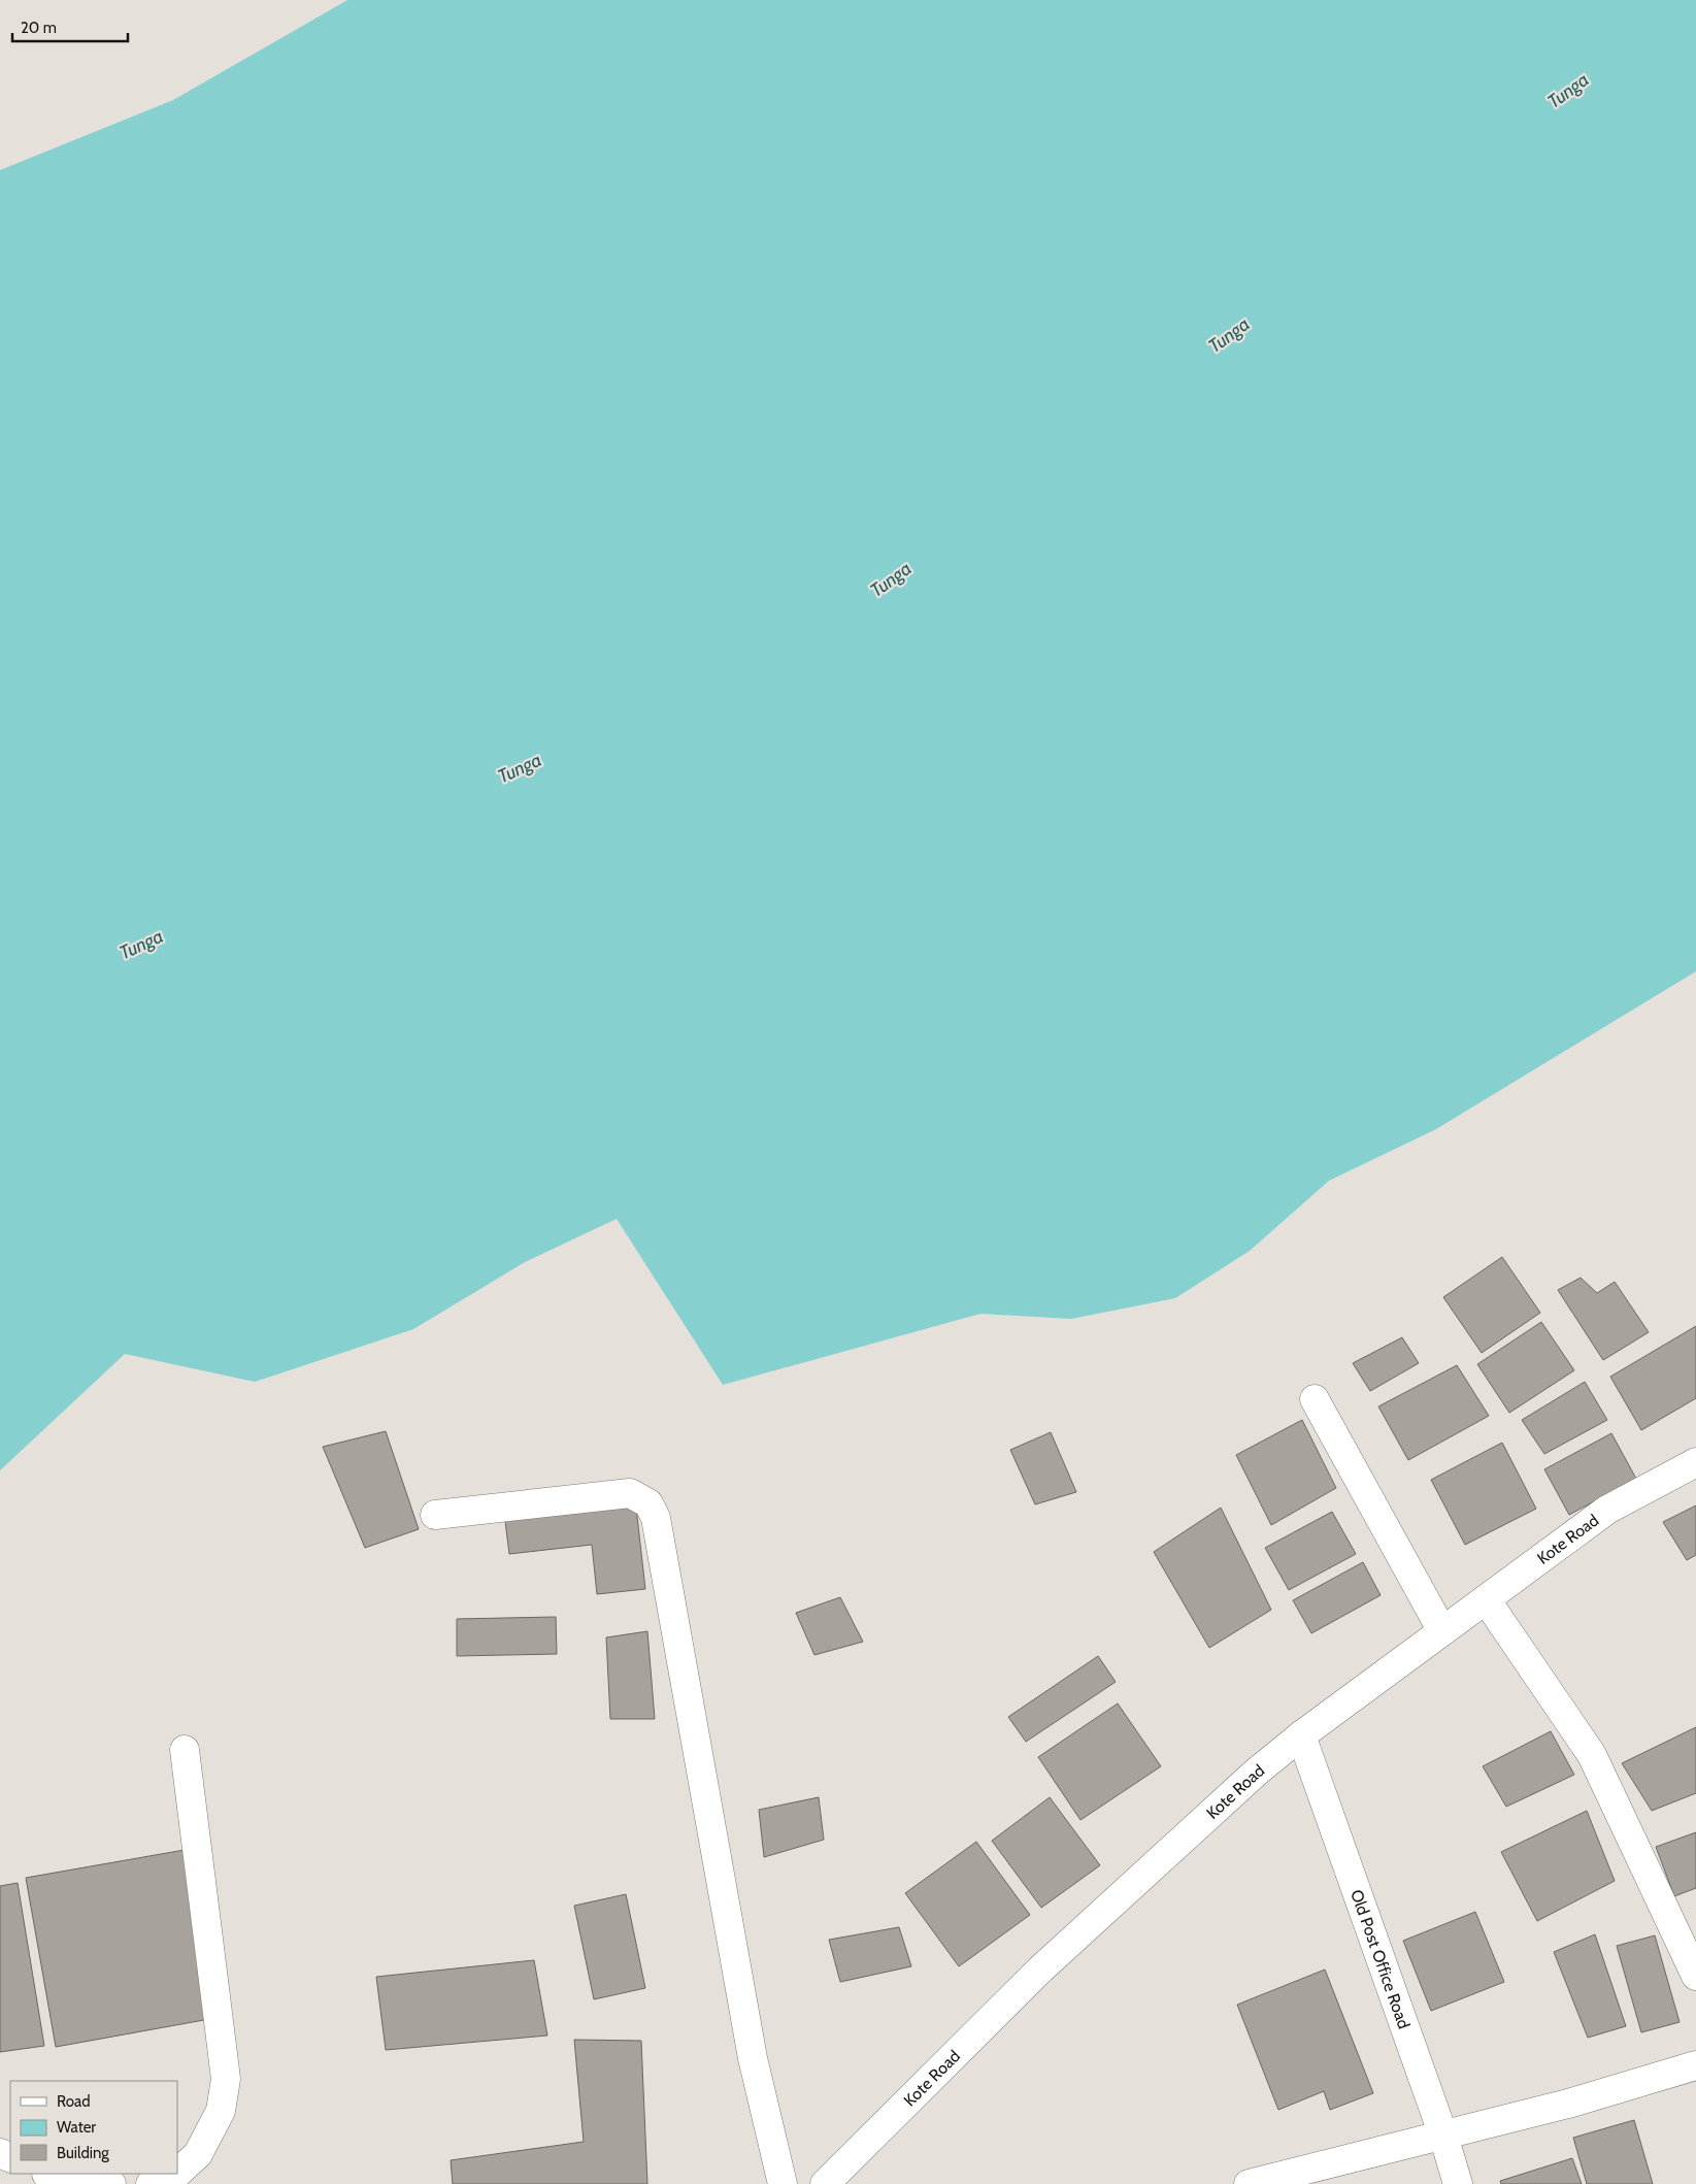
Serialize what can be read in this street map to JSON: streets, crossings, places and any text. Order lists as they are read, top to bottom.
{
  "streets": {
    "street": ["Kote Road", "Old Post Office Road"]
  },
  "crossings": [
    ["Kote Road", "Old Post Office Road"]
  ],
  "water": ["Tunga"],
  "legend": ["Road", "Water", "Building"],
  "scale_bar": "20 m"
}
